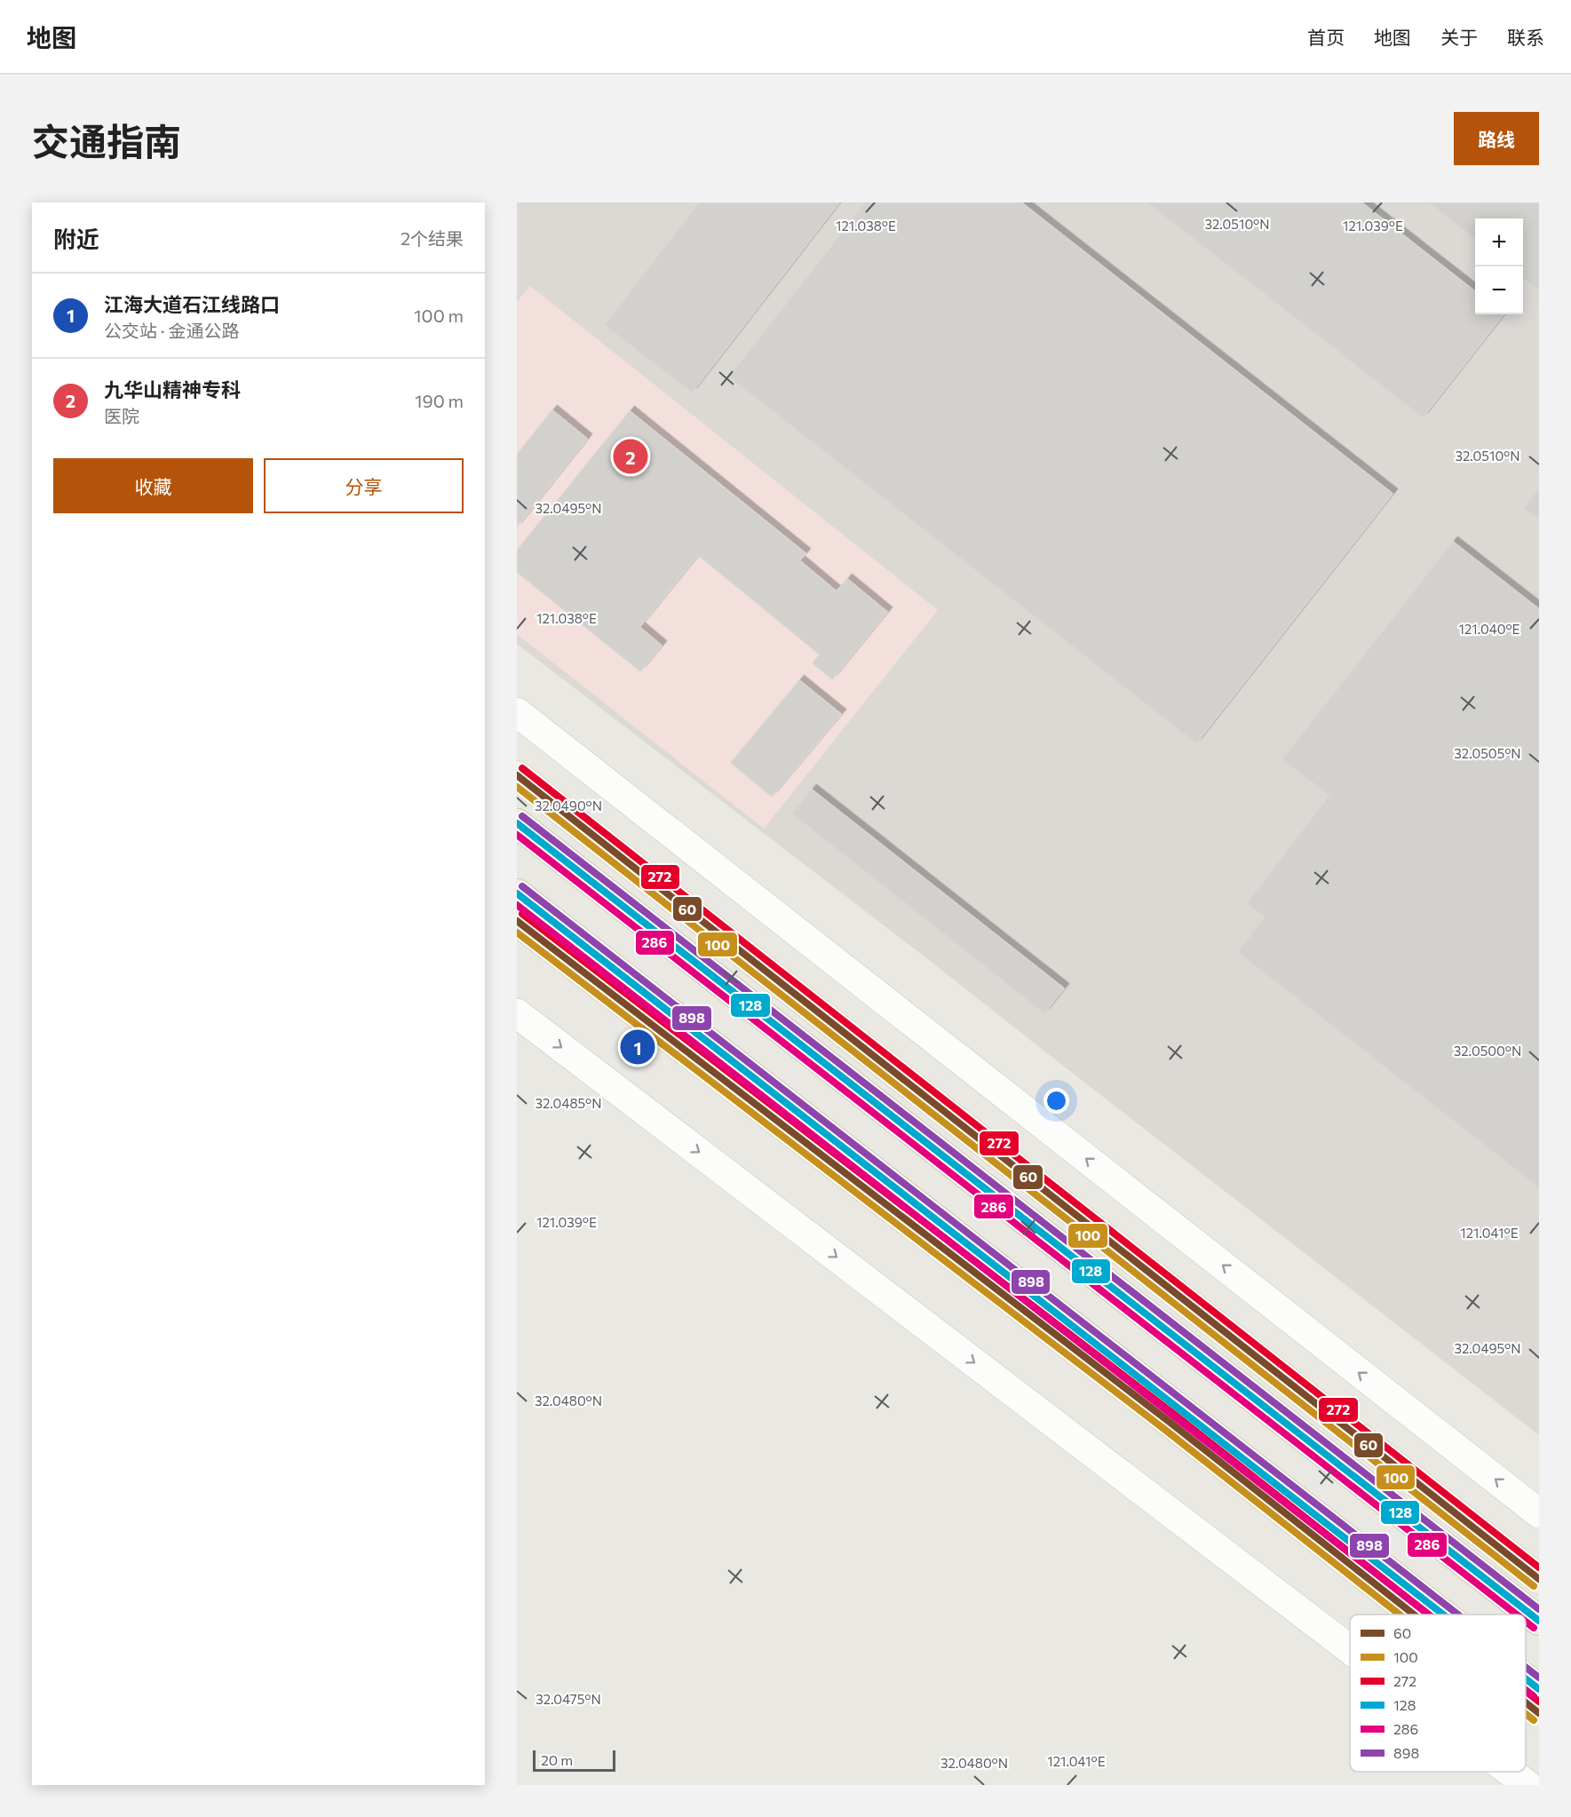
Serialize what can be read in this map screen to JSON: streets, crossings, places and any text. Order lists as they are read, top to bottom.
{
  "lines": [
    "transit line 272",
    "transit line 60",
    "transit line 100",
    "transit line 898",
    "transit line 128",
    "transit line 286"
  ],
  "legend": [
    "60",
    "100",
    "272",
    "128",
    "286",
    "898"
  ],
  "scale_bar": "20 m",
  "page": {
    "header": "地图",
    "nav": [
      "首页",
      "地图",
      "关于",
      "联系"
    ],
    "title": "交通指南",
    "buttons": [
      "路线",
      ["收藏", "分享"]
    ],
    "heading": ["附近", "2个结果"],
    "map_buttons": ["+", "−"],
    "list": [
      {
        "mark": "1",
        "name": "江海大道石江线路口",
        "note": "公交站 · 金通公路",
        "value": "100 m"
      },
      {
        "mark": "2",
        "name": "九华山精神专科",
        "note": "医院",
        "value": "190 m"
      }
    ],
    "pins": ["2", "1"],
    "scale": "20 m"
  },
  "coordinates": [
    "32.0510°N",
    "121.038°E",
    "121.039°E",
    "32.0495°N",
    "121.040°E",
    "32.0505°N",
    "32.0490°N",
    "32.0500°N",
    "32.0485°N",
    "121.041°E",
    "32.0480°N",
    "32.0475°N"
  ]
}
